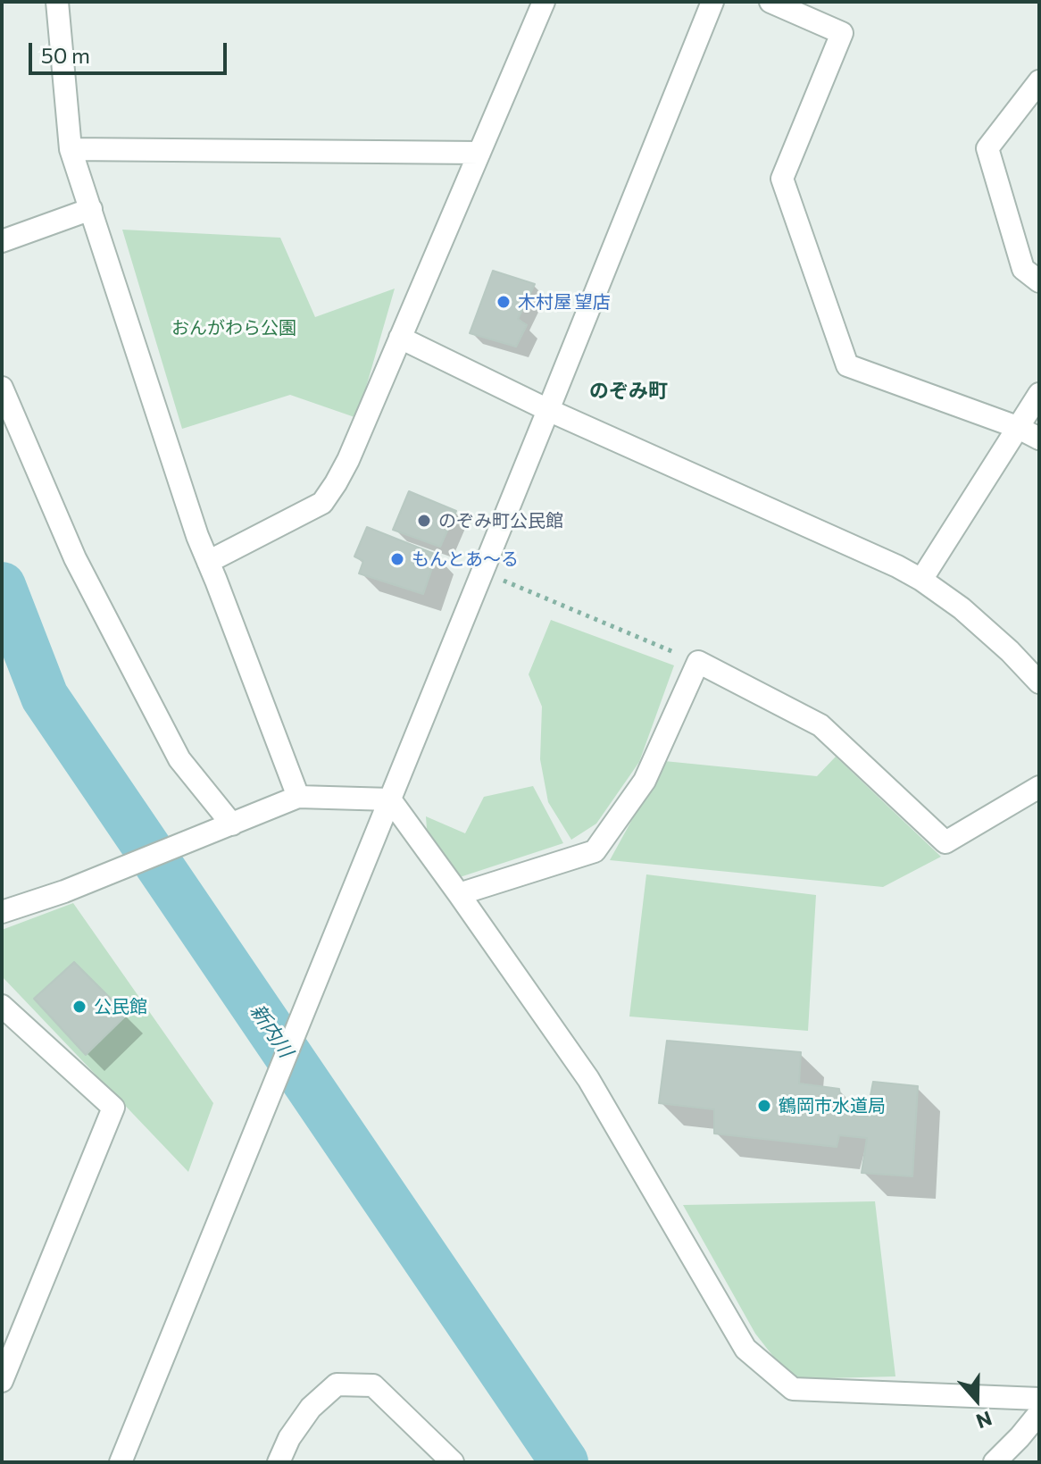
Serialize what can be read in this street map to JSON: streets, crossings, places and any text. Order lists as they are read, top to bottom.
{
  "districts": ["のぞみ町"],
  "water": ["新内川"],
  "parks": ["おんがわら公園"],
  "places": [
    "木村屋 望店",
    "のぞみ町公民館",
    "もんとあ～る",
    "公民館",
    "鶴岡市水道局"
  ],
  "scale_bar": "50 m",
  "north": "bottom"
}
